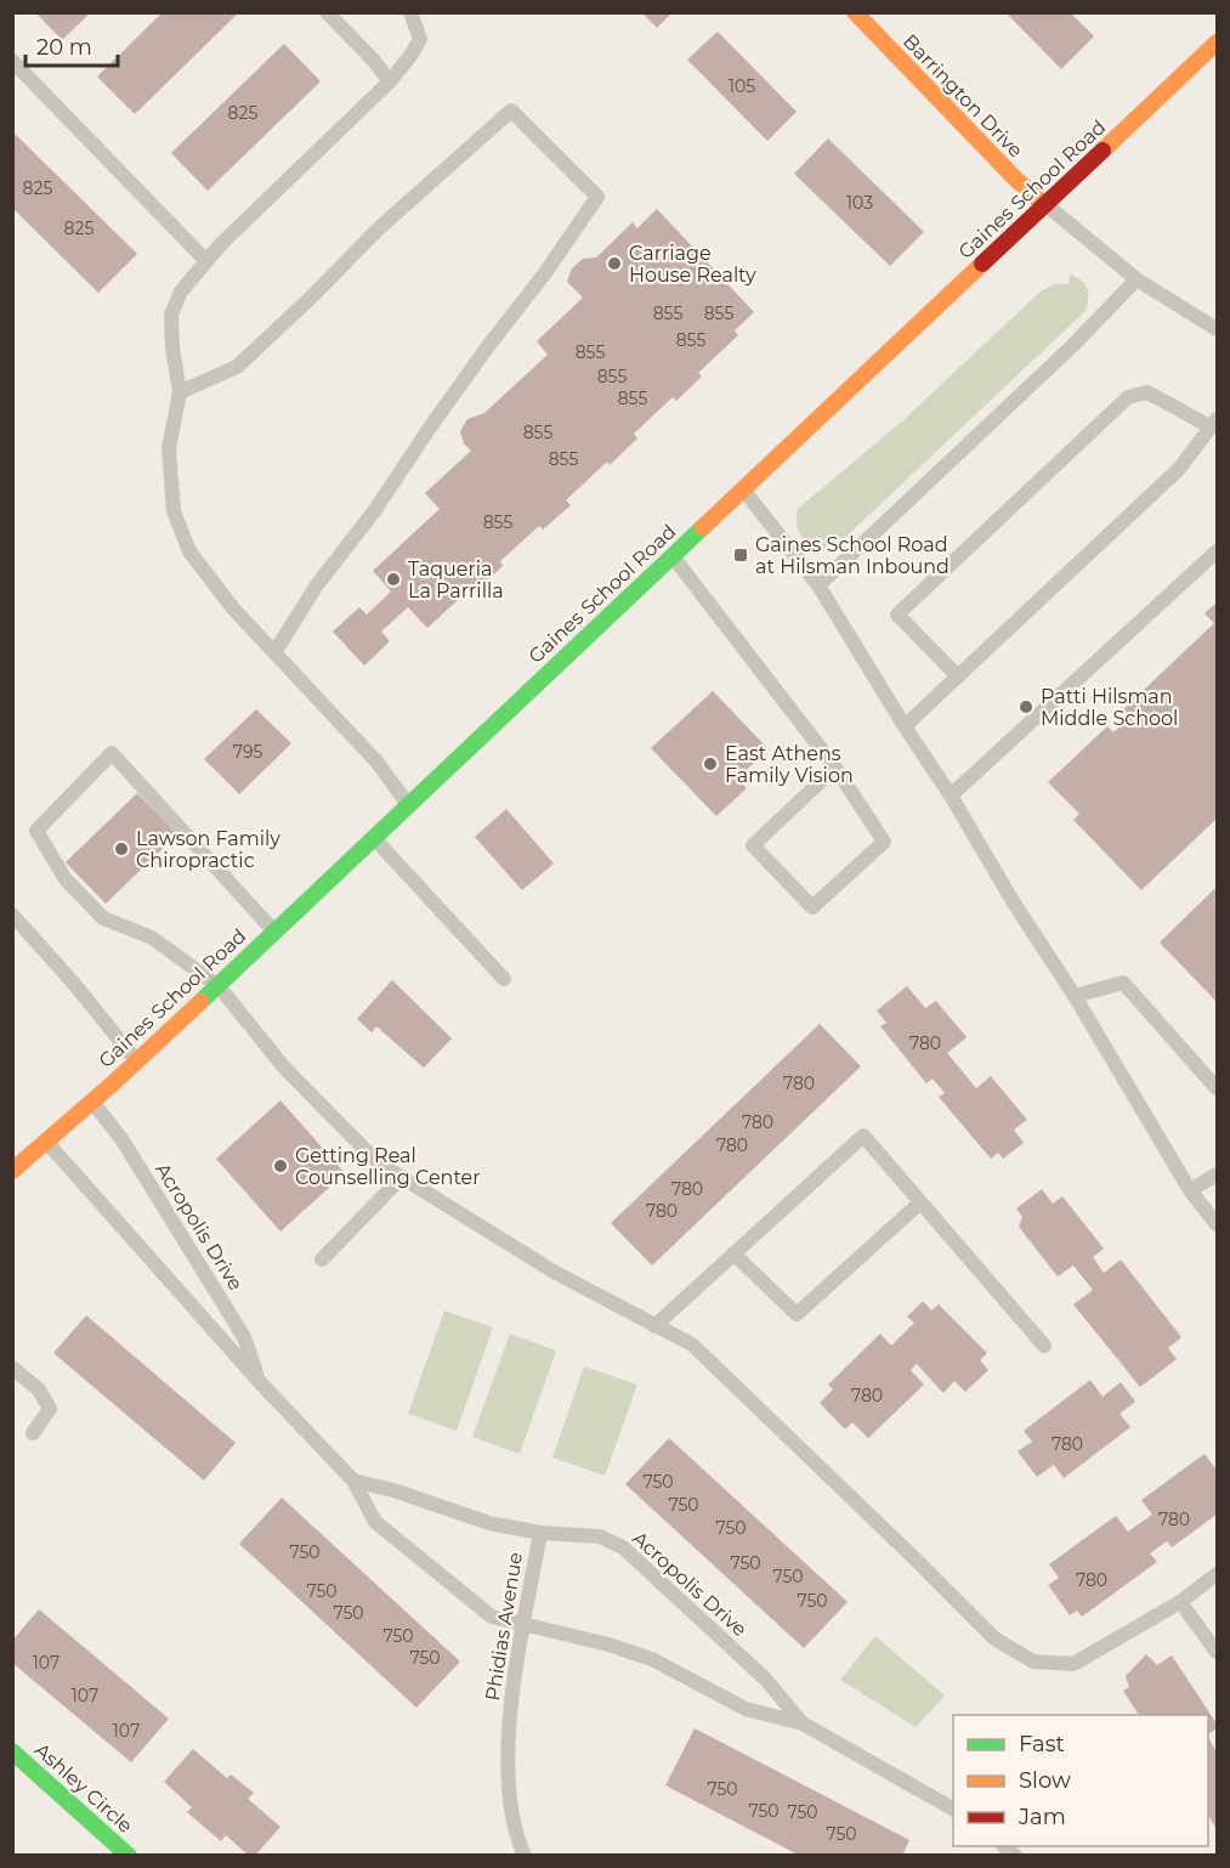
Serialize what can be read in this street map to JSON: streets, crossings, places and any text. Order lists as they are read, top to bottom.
{
  "streets": {
    "main road": ["Barrington Drive", "Gaines School Road", "Ashley Circle"],
    "lane": ["Acropolis Drive", "Phidias Avenue"]
  },
  "crossings": [
    ["Barrington Drive", "Gaines School Road"],
    ["Gaines School Road", "Acropolis Drive"],
    ["Acropolis Drive", "Phidias Avenue"]
  ],
  "places": {
    "other": [
      "Carriage House Realty",
      "Taqueria La Parrilla",
      "Patti Hilsman Middle School",
      "East Athens Family Vision",
      "Lawson Family Chiropractic",
      "Getting Real Counselling Center"
    ],
    "transit": ["Gaines School Road at Hilsman Inbound"]
  },
  "house_numbers": [
    "105",
    "825",
    "825",
    "103",
    "825",
    "855",
    "855",
    "855",
    "855",
    "855",
    "855",
    "855",
    "855",
    "855",
    "795",
    "780",
    "780",
    "780",
    "780",
    "780",
    "780",
    "780",
    "780",
    "750",
    "750",
    "780",
    "750",
    "750",
    "750",
    "750",
    "780",
    "750",
    "750",
    "750",
    "750",
    "750",
    "107",
    "107",
    "107",
    "750",
    "750",
    "750",
    "750"
  ],
  "legend": ["Fast", "Slow", "Jam"],
  "scale_bar": "20 m"
}
